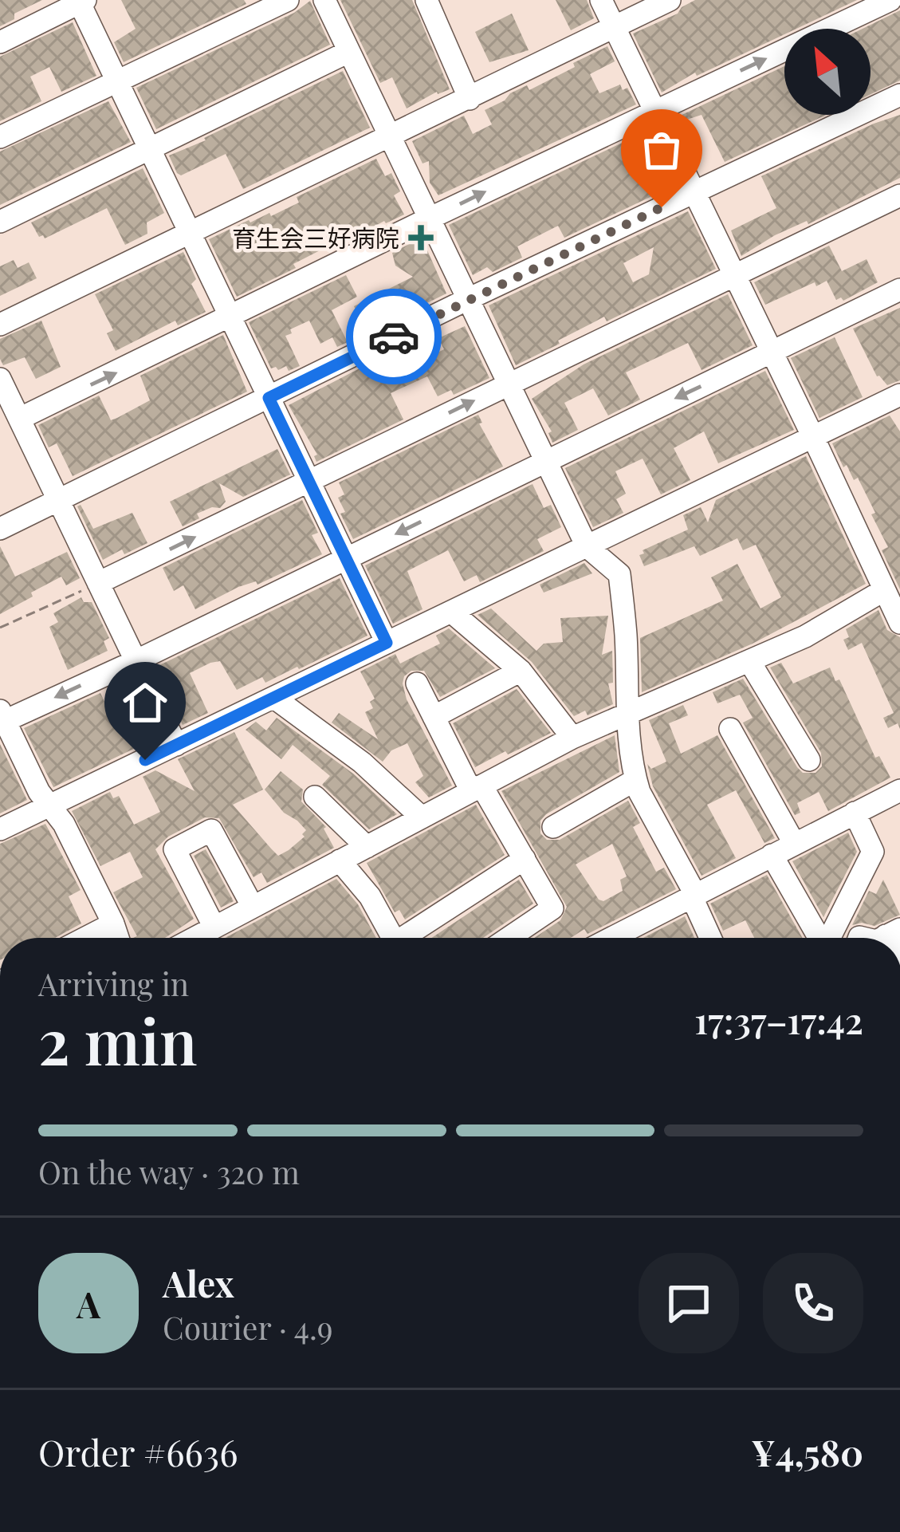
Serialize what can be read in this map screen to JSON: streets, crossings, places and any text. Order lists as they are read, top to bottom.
{
  "places": {
    "health": ["育生会三好病院"]
  },
  "north": "top left",
  "page": {
    "heading": ["2 min", "Arriving in", "17:37–17:42"],
    "panel": [
      "Alex",
      "Courier · 4.9",
      "Order #6636",
      "¥4,580"
    ],
    "bar": "On the way · 320 m",
    "round": "A"
  }
}
